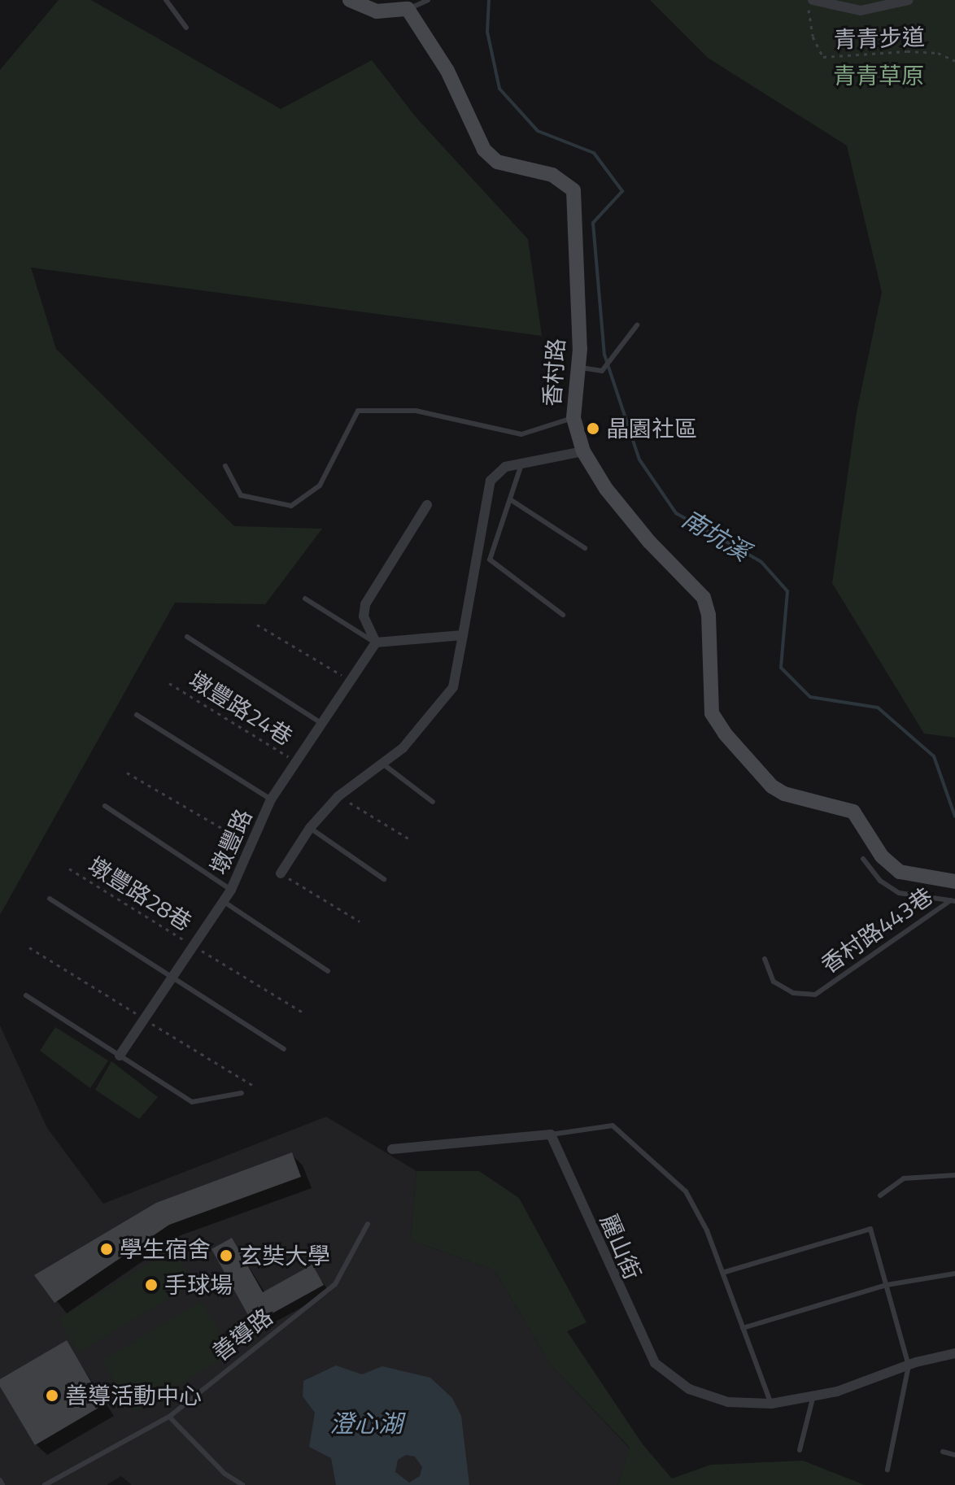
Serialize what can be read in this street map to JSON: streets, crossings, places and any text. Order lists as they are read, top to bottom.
{
  "streets": {
    "street": ["香村路", "墩豐路", "麗山街"],
    "lane": ["香村路443巷", "善導路"],
    "path": ["青青步道", "墩豐路24巷", "墩豐路28巷"]
  },
  "crossings": [
    ["墩豐路24巷", "墩豐路"],
    ["墩豐路", "墩豐路28巷"]
  ],
  "water": ["南坑溪", "澄心湖"],
  "parks": ["青青草原"],
  "places": [
    "晶園社區",
    "學生宿舍",
    "玄奘大學",
    "手球場",
    "善導活動中心"
  ]
}
